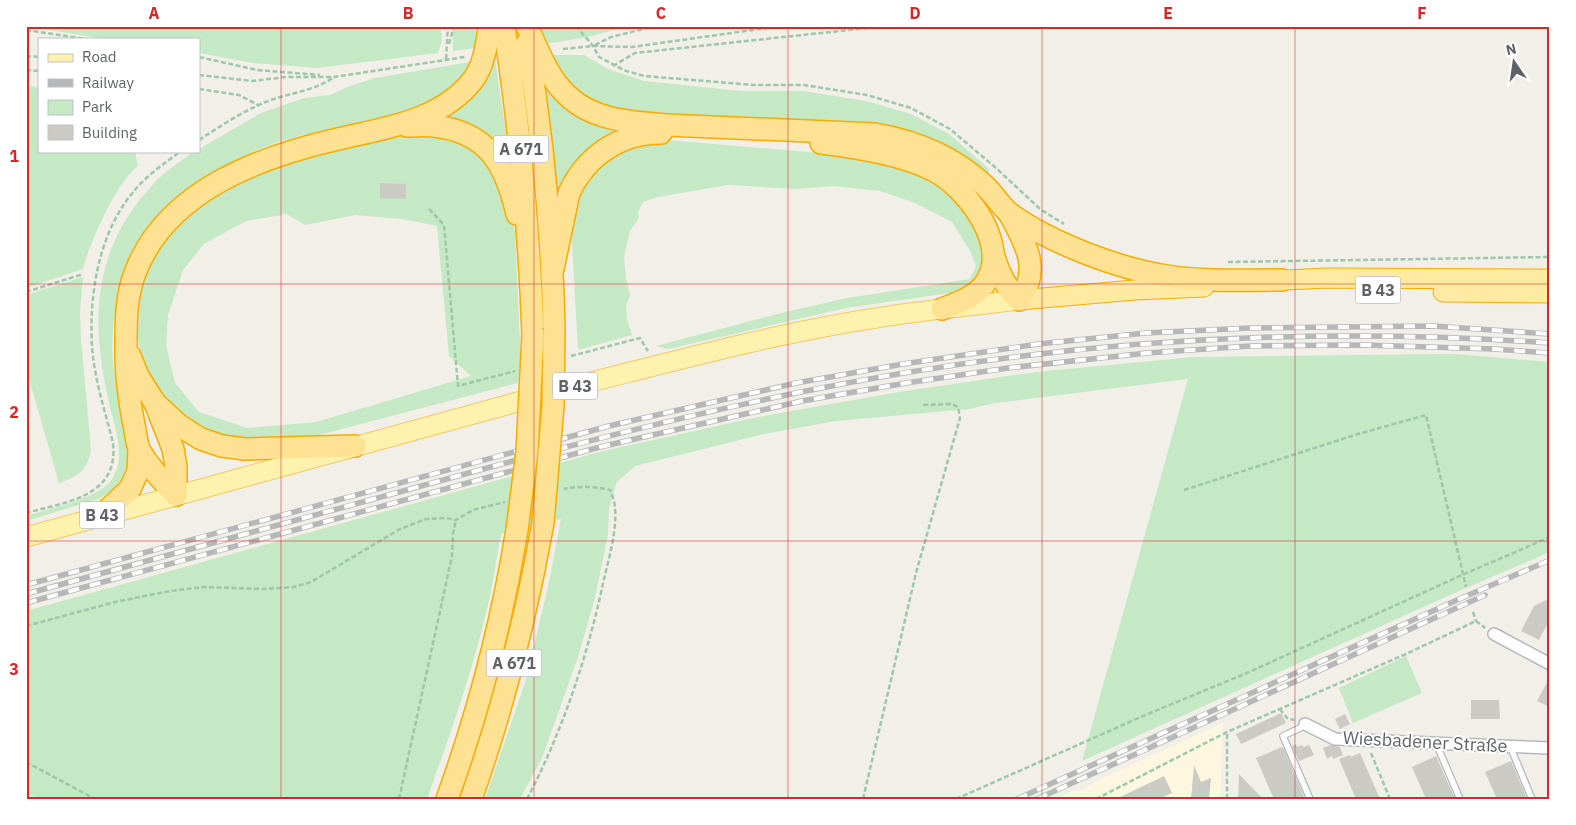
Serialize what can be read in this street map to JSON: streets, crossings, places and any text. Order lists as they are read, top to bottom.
{
  "streets": {
    "highway": ["A 671", "B 43"],
    "street": ["Wiesbadener Straße"]
  },
  "legend": [
    "Road",
    "Railway",
    "Park",
    "Building"
  ],
  "north": "top",
  "grid": {
    "columns": [
      "A",
      "B",
      "C",
      "D",
      "E",
      "F"
    ],
    "rows": ["1", "2", "3"]
  }
}
